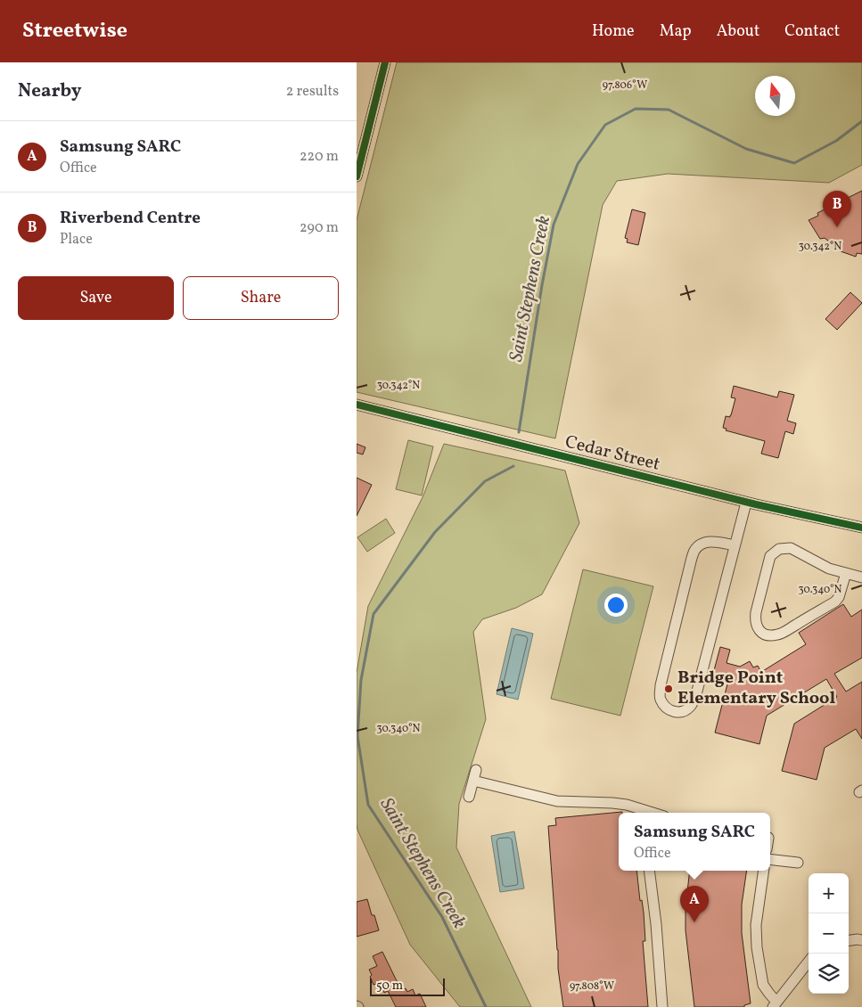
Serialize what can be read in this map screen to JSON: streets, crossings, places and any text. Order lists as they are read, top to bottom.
{
  "streets": {
    "street": ["Cedar Street"]
  },
  "water": ["Saint Stephens Creek"],
  "places": ["Bridge Point Elementary School"],
  "scale_bar": "50 m",
  "north": "top",
  "page": {
    "header": "Streetwise",
    "nav": [
      "Home",
      "Map",
      "About",
      "Contact"
    ],
    "heading": ["Nearby", "2 results"],
    "list": [
      {
        "mark": "A",
        "name": "Samsung SARC",
        "note": "Office",
        "value": "220 m"
      },
      {
        "mark": "B",
        "name": "Riverbend Centre",
        "note": "Place",
        "value": "290 m"
      }
    ],
    "pins": ["B", "A"],
    "buttons": ["Save", "Share"],
    "popup": ["Samsung SARC", "Office"],
    "map_buttons": ["+", "−"],
    "scale": "50 m"
  },
  "coordinates": [
    "97.806°W",
    "30.342°N",
    "30.340°N",
    "97.808°W"
  ]
}
